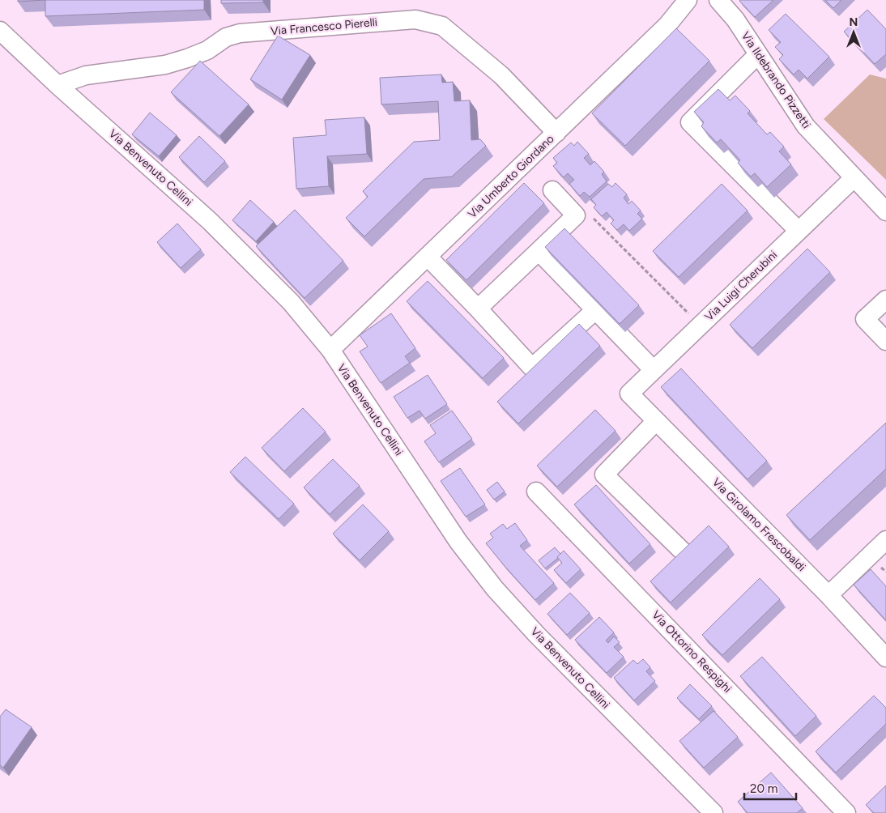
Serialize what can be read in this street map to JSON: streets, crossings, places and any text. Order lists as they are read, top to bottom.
{
  "streets": {
    "street": [
      "Via Francesco Pierelli",
      "Via Ildebrando Pizzetti",
      "Via Benvenuto Cellini",
      "Via Umberto Giordano",
      "Via Luigi Cherubini",
      "Via Girolamo Frescobaldi",
      "Via Ottorino Respighi"
    ]
  },
  "crossings": [
    ["Via Francesco Pierelli", "Via Benvenuto Cellini"],
    ["Via Francesco Pierelli", "Via Umberto Giordano"],
    ["Via Ildebrando Pizzetti", "Via Luigi Cherubini"],
    ["Via Benvenuto Cellini", "Via Umberto Giordano"],
    ["Via Luigi Cherubini", "Via Girolamo Frescobaldi"]
  ],
  "scale_bar": "20 m",
  "north": "top"
}
